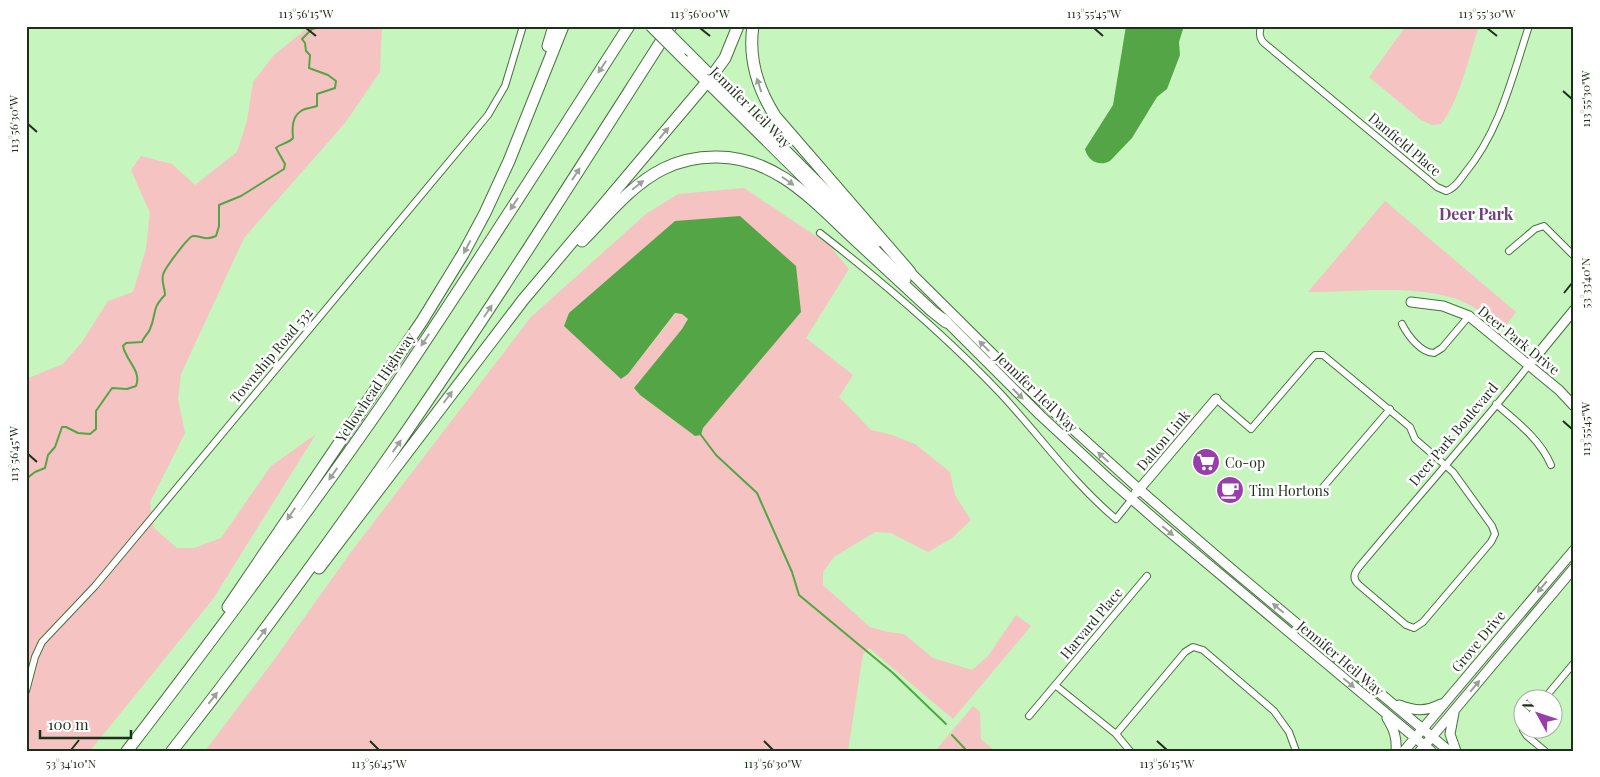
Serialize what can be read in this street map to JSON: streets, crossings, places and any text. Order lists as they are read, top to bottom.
{
  "streets": {
    "highway": ["Yellowhead Highway"],
    "main road": [
      "Jennifer Heil Way",
      "Deer Park Drive",
      "Deer Park Boulevard",
      "Dalton Link",
      "Grove Drive"
    ],
    "street": ["Danfield Place", "Township Road 532", "Harvard Place"]
  },
  "crossings": [
    ["Jennifer Heil Way", "Dalton Link"],
    ["Jennifer Heil Way", "Grove Drive"],
    ["Deer Park Drive", "Deer Park Boulevard"]
  ],
  "districts": ["Deer Park"],
  "places": {
    "supermarket": ["Co-op"],
    "cafe": ["Tim Hortons"]
  },
  "scale_bar": "100 m",
  "north": "top left",
  "coordinates": [
    "113°56'15\"W",
    "113°56'00\"W",
    "113°55'45\"W",
    "113°55'30\"W",
    "113°56'30\"W",
    "53°33'40\"N",
    "113°56'45\"W",
    "53°34'10\"N"
  ]
}
